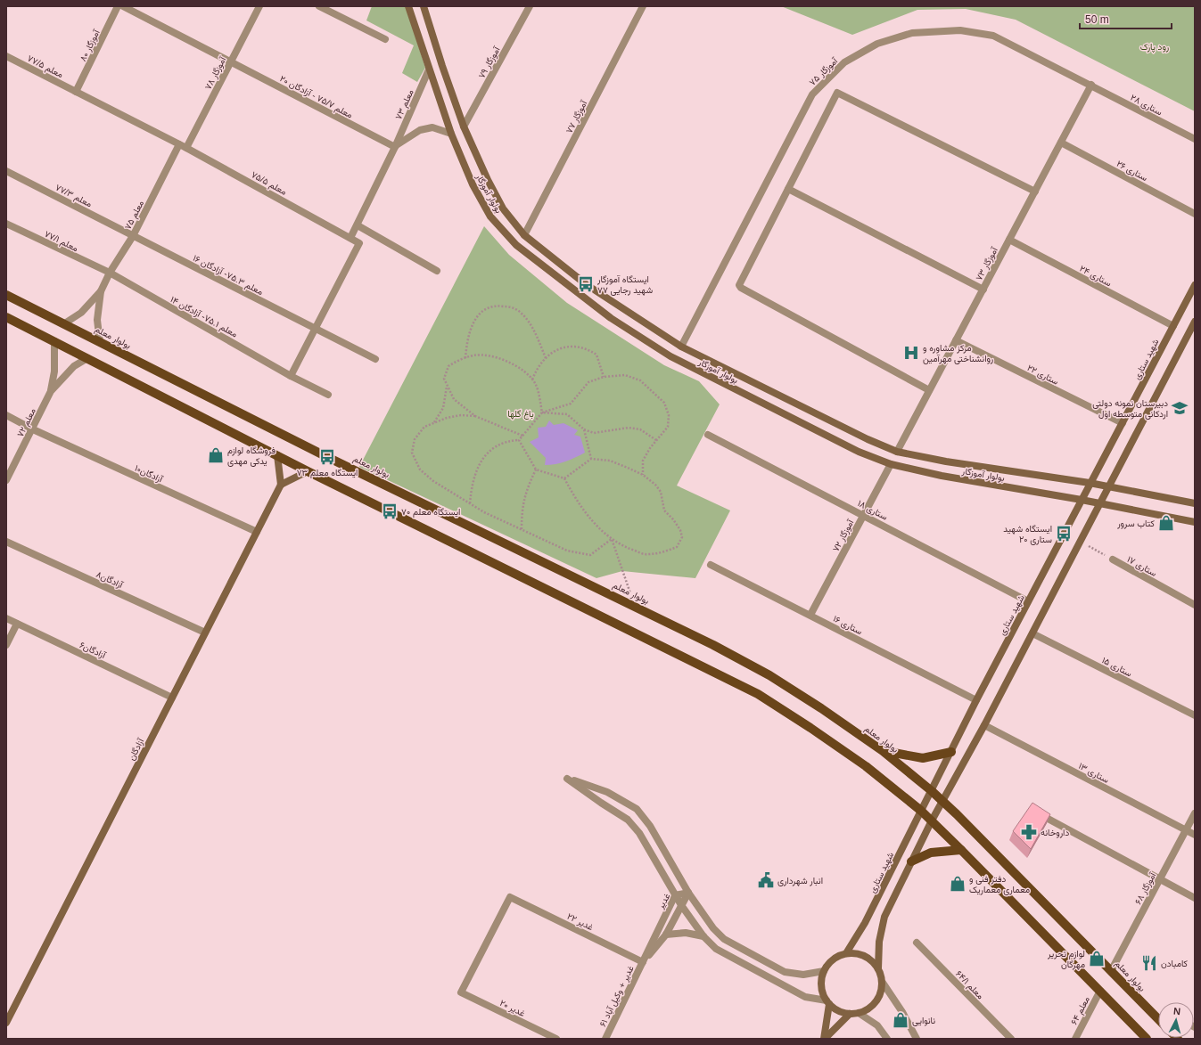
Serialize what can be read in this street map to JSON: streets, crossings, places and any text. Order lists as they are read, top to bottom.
{
  "streets": {
    "main road": [
      "بولوار آموزگار",
      "بولوار معلم",
      "شهید ستاری",
      "آزادگان"
    ],
    "street": [
      "آموزگار ۸۰",
      "۷۹ آموزگار",
      "معلم ۷۷/۵",
      "آموزگار ۷۵",
      "آموزگار ۷۸",
      "معلم ۷۵/۷ - آزادگان ۲۰",
      "معلم ۷۳",
      "ستاری ۲۸",
      "۷۷ آموزگار",
      "ستاری ۲۶",
      "معلم ۷۵/۵",
      "معلم ۷۷/۳",
      "معلم ۷۵",
      "معلم ۷۷/۱",
      "۷۳ آموزگار",
      "معلم ۷۵.۳- آزادگان ۱۶",
      "ستاری ۲۴",
      "معلم ۷۵.۱- آزادگان ۱۴",
      "ستاری ۲۲",
      "معلم ۷۲",
      "آزادگان۱۰",
      "ستاری ۱۸",
      "۷۲ آموزگار",
      "ستاری ۱۷",
      "آزادگان۸",
      "ستاری ۱۶",
      "آزادگان۶",
      "ستاری ۱۵",
      "ستاری ۱۳",
      "آموزگار ۶۸",
      "غدیر",
      "غدیر ۲۲",
      "معلم ۶۴/۱",
      "غدیر + وکیل آباد ۶۱",
      "غدیر ۲۰",
      "معلم ۶۴"
    ]
  },
  "crossings": [
    ["آموزگار ۸۰", "معلم ۷۷/۵"],
    ["۷۹ آموزگار", "بولوار آموزگار"],
    ["معلم ۷۷/۵", "معلم ۷۵/۵"],
    ["معلم ۷۷/۵", "معلم ۷۵"],
    ["آموزگار ۷۵", "ستاری ۲۸"],
    ["آموزگار ۷۵", "بولوار آموزگار"],
    ["آموزگار ۷۵", "۷۳ آموزگار"],
    ["آموزگار ۷۸", "معلم ۷۵/۷ - آزادگان ۲۰"],
    ["آموزگار ۷۸", "معلم ۷۵/۵"],
    ["معلم ۷۵/۷ - آزادگان ۲۰", "معلم ۷۳"],
    ["معلم ۷۳", "معلم ۷۵/۵"],
    ["معلم ۷۳", "بولوار آموزگار"],
    ["ستاری ۲۸", "۷۳ آموزگار"],
    ["۷۷ آموزگار", "بولوار آموزگار"],
    ["ستاری ۲۶", "۷۳ آموزگار"],
    ["معلم ۷۵/۵", "معلم ۷۵"],
    ["بولوار آموزگار", "۷۳ آموزگار"],
    ["بولوار آموزگار", "شهید ستاری"],
    ["بولوار آموزگار", "۷۲ آموزگار"],
    ["معلم ۷۷/۳", "معلم ۷۵"],
    ["معلم ۷۷/۳", "معلم ۷۵.۳- آزادگان ۱۶"],
    ["معلم ۷۵", "معلم ۷۷/۱"],
    ["معلم ۷۵", "معلم ۷۵.۳- آزادگان ۱۶"],
    ["معلم ۷۵", "معلم ۷۵.۱- آزادگان ۱۴"],
    ["معلم ۷۷/۱", "معلم ۷۵.۱- آزادگان ۱۴"],
    ["۷۳ آموزگار", "ستاری ۲۴"],
    ["۷۳ آموزگار", "ستاری ۲۲"],
    ["ستاری ۲۴", "شهید ستاری"],
    ["بولوار معلم", "شهید ستاری"],
    ["بولوار معلم", "آموزگار ۶۸"],
    ["شهید ستاری", "ستاری ۲۲"],
    ["شهید ستاری", "ستاری ۱۸"],
    ["شهید ستاری", "ستاری ۱۶"],
    ["معلم ۷۲", "آزادگان۱۰"],
    ["آزادگان۱۰", "آزادگان"],
    ["ستاری ۱۸", "۷۲ آموزگار"],
    ["۷۲ آموزگار", "ستاری ۱۶"],
    ["آزادگان۸", "آزادگان"],
    ["آزادگان۶", "آزادگان"],
    ["ستاری ۱۳", "آموزگار ۶۸"],
    ["غدیر", "غدیر ۲۲"],
    ["غدیر", "غدیر + وکیل آباد ۶۱"],
    ["غدیر ۲۲", "غدیر + وکیل آباد ۶۱"],
    ["غدیر ۲۲", "غدیر ۲۰"]
  ],
  "parks": ["رود پارک", "باغ گلها"],
  "places": {
    "bus stop": [
      "ایستگاه آموزگار شهید رجایی ۷۷",
      "ایستگاه معلم ۷۳",
      "ایستگاه معلم ۷۰",
      "ایستگاه شهید ستاری ۲۰"
    ],
    "hospital": ["مرکز مشاوره و روانشناختی مهرآمین"],
    "school or university": ["دبیرستان نمونه دولتی اردکانی متوسطه اول"],
    "shop": [
      "فروشگاه لوازم یدکی مهدی",
      "کتاب سرور",
      "دفتر فنی و معماری معماریک",
      "لوازم تحریر مهرگان",
      "نانوایی"
    ],
    "pharmacy": ["داروخانه"],
    "public building": ["انبار شهرداری"],
    "restaurant": ["کامبادن"]
  },
  "scale_bar": "50 m",
  "north": "top"
}
